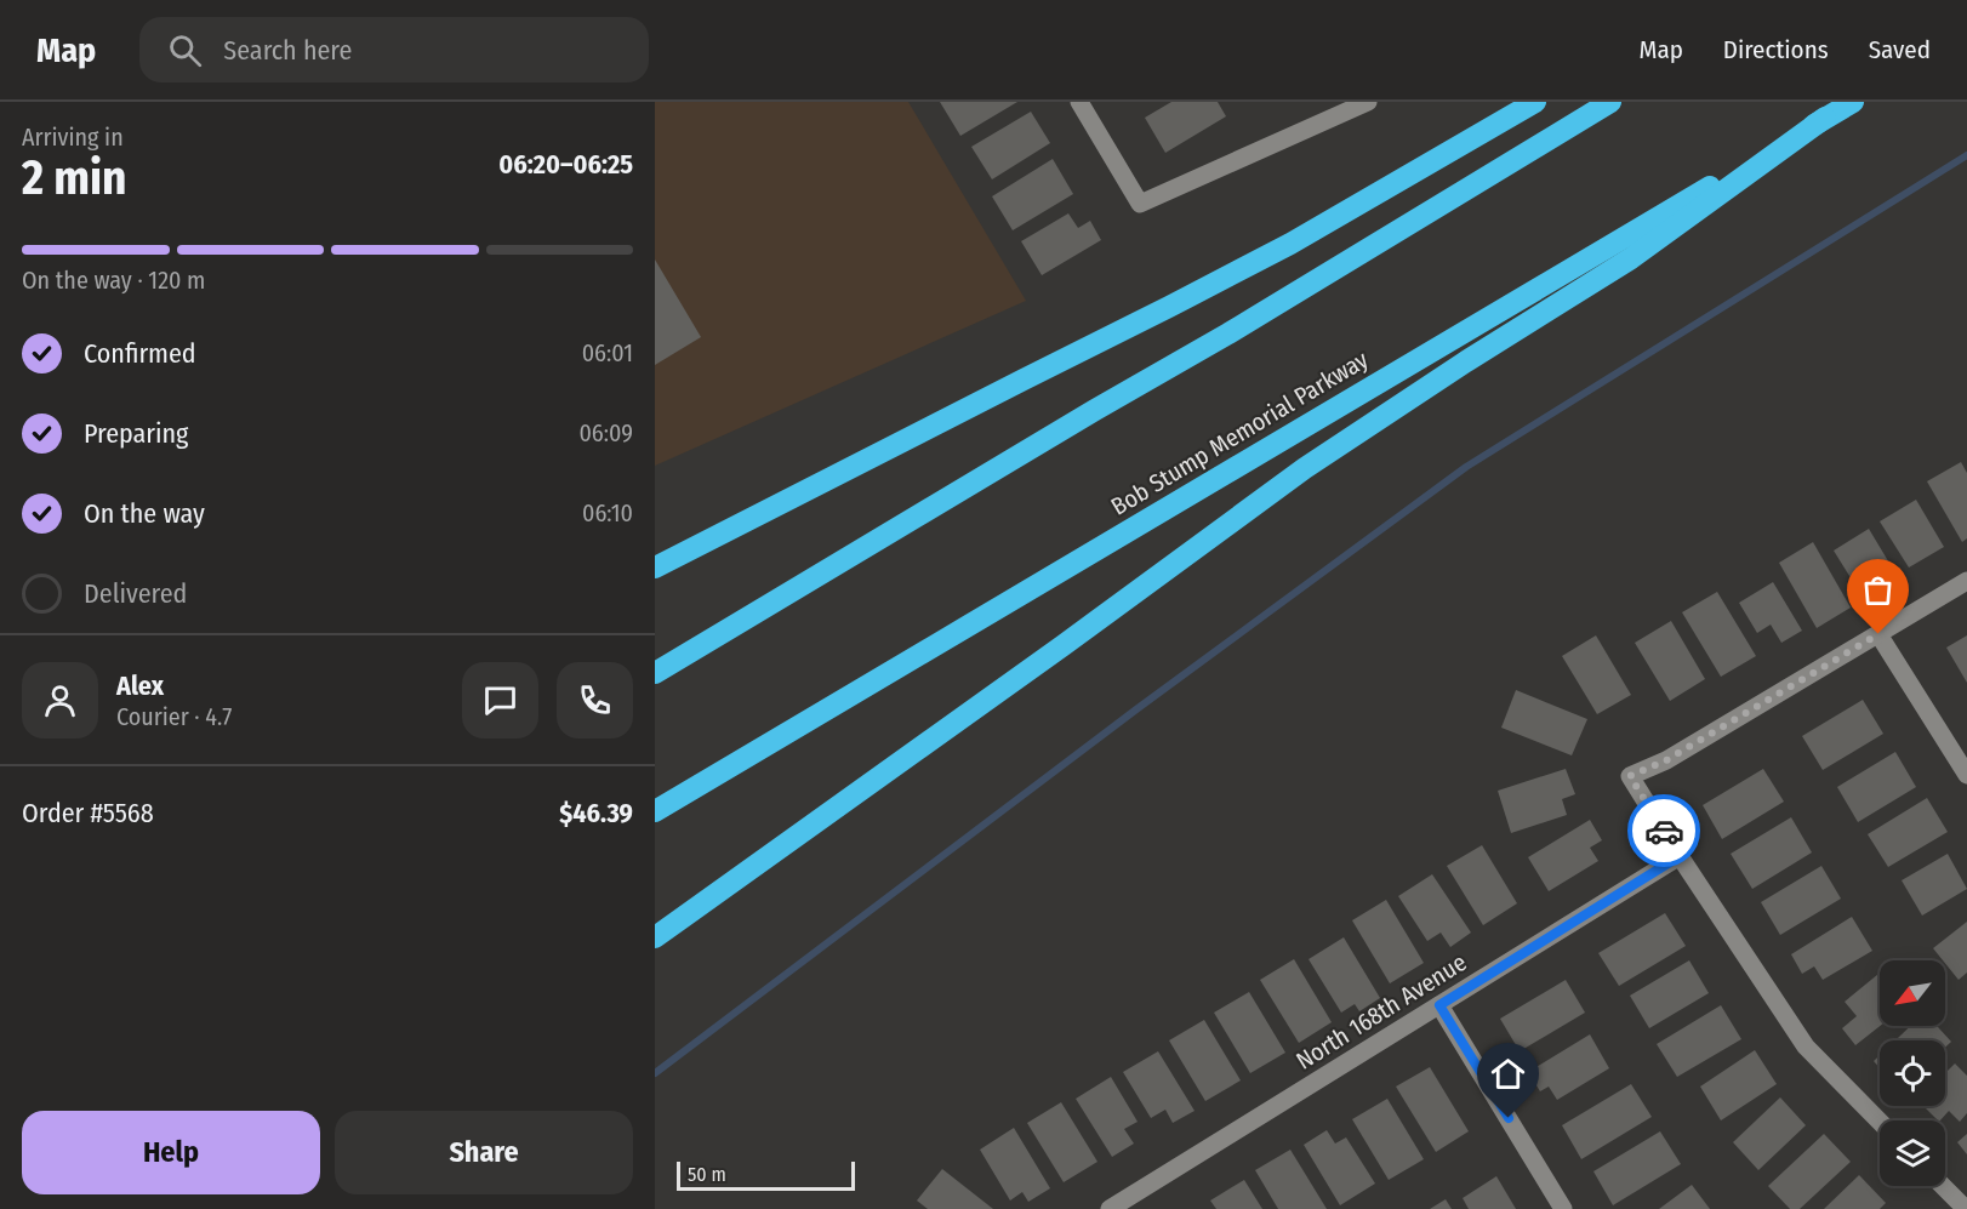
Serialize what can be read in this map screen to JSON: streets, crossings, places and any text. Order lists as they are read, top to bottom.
{
  "streets": {
    "highway": ["Bob Stump Memorial Parkway"],
    "street": ["North 168th Avenue"]
  },
  "scale_bar": "50 m",
  "north": "bottom left",
  "page": {
    "header": "Map",
    "search": "Search here",
    "nav": ["Map", "Directions", "Saved"],
    "heading": ["2 min", "Arriving in", "06:20–06:25"],
    "panel": [
      "Alex",
      "Courier · 4.7",
      "Order #5568",
      "$46.39"
    ],
    "bar": "On the way · 120 m",
    "list": [
      ["Confirmed", "06:01"],
      ["Preparing", "06:09"],
      ["On the way", "06:10"],
      "Delivered"
    ],
    "buttons": ["Help", "Share"],
    "scale": "50 m"
  }
}
